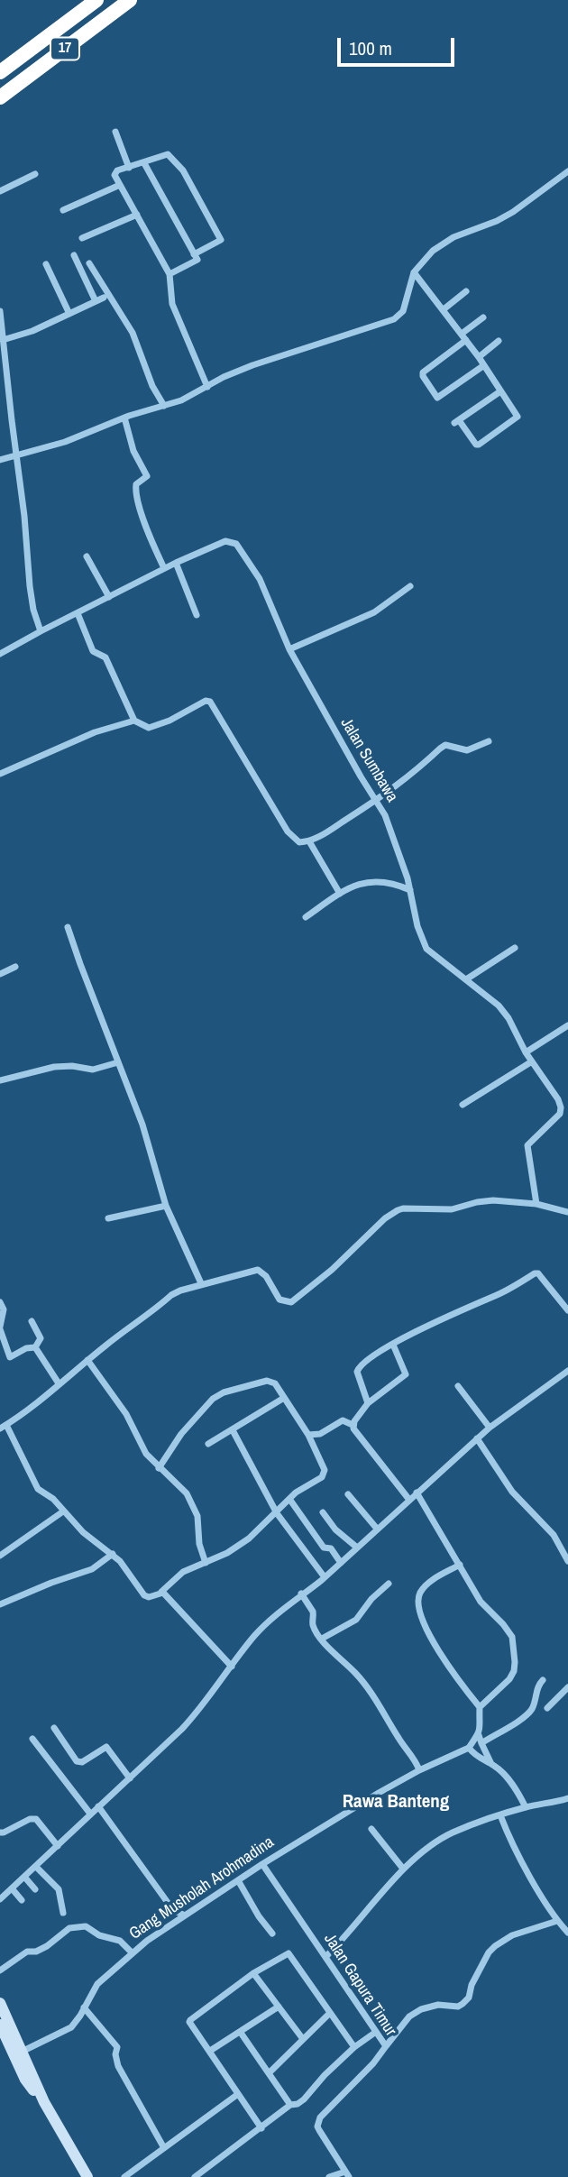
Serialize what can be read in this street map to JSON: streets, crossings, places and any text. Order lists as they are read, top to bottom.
{
  "streets": {
    "highway": ["17"],
    "street": ["Jalan Sumbawa", "Gang Musholah Arohmadina", "Jalan Gapura Timur"]
  },
  "crossings": [
    ["Gang Musholah Arohmadina", "Jalan Gapura Timur"]
  ],
  "districts": ["Rawa Banteng"],
  "scale_bar": "100 m"
}
